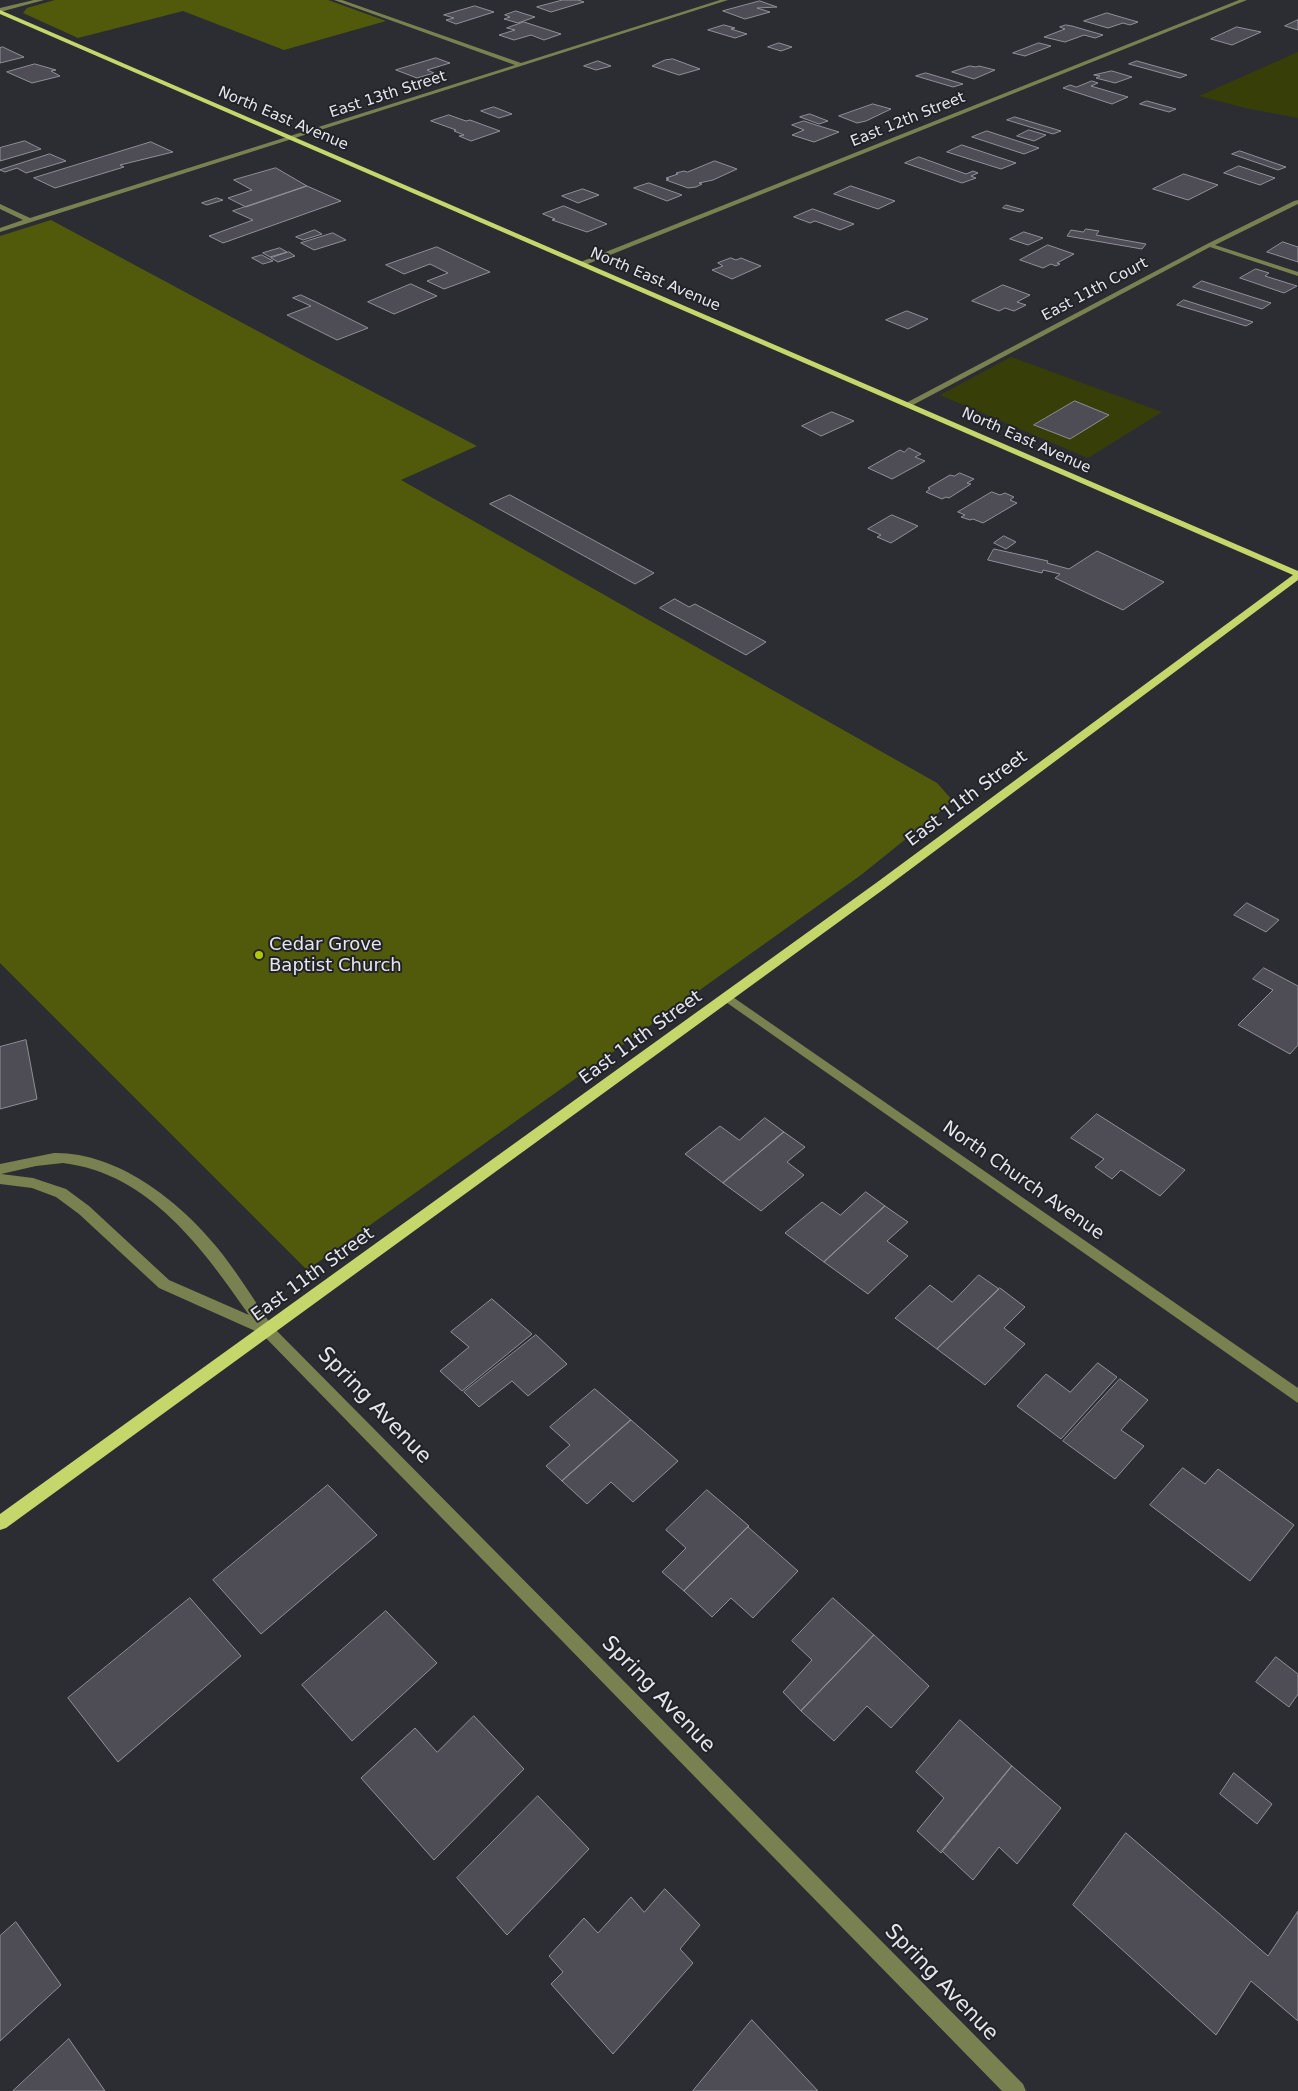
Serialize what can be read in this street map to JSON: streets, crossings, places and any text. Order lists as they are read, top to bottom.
{
  "streets": {
    "main road": ["North East Avenue", "East 11th Street"],
    "street": [
      "East 13th Street",
      "East 12th Street",
      "East 11th Court",
      "North Church Avenue",
      "Spring Avenue"
    ]
  },
  "crossings": [
    ["East 13th Street", "North East Avenue"],
    ["North East Avenue", "East 12th Street"],
    ["North East Avenue", "East 11th Court"],
    ["North East Avenue", "East 11th Street"],
    ["East 11th Street", "North Church Avenue"],
    ["East 11th Street", "Spring Avenue"]
  ],
  "places": ["Cedar Grove Baptist Church"]
}
